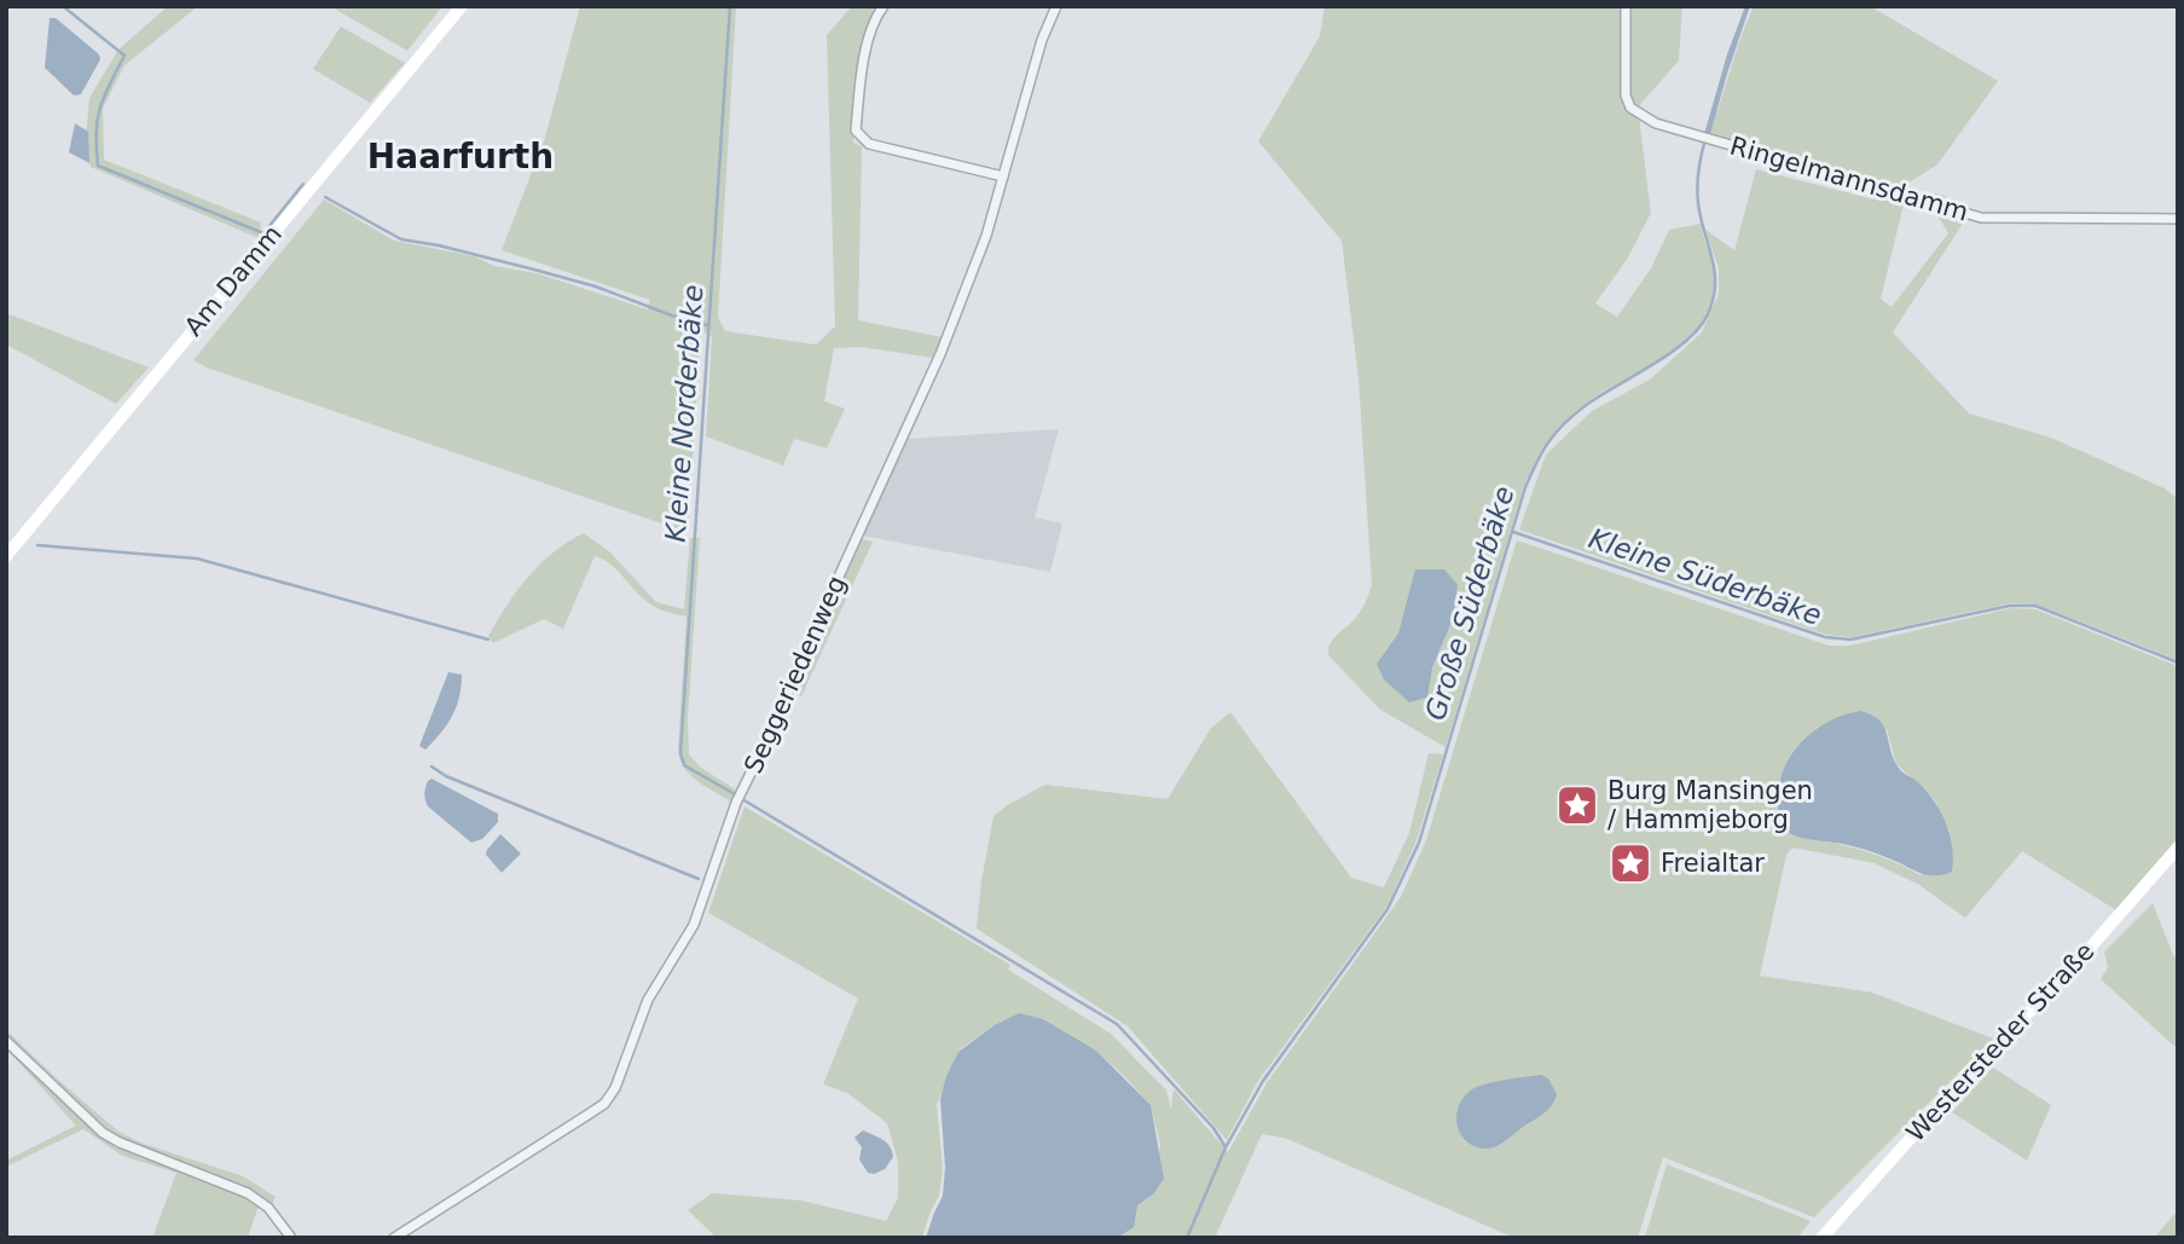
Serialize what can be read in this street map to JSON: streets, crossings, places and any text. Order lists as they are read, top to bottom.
{
  "streets": {
    "main road": ["Am Damm", "Westersteder Straße"],
    "street": ["Ringelmannsdamm", "Seggeriedenweg"]
  },
  "districts": ["Haarfurth"],
  "water": ["Kleine Norderbäke", "Kleine Süderbäke", "Große Süderbäke"],
  "places": {
    "place": ["Burg Mansingen / Hammjeborg", "Freialtar"]
  }
}
